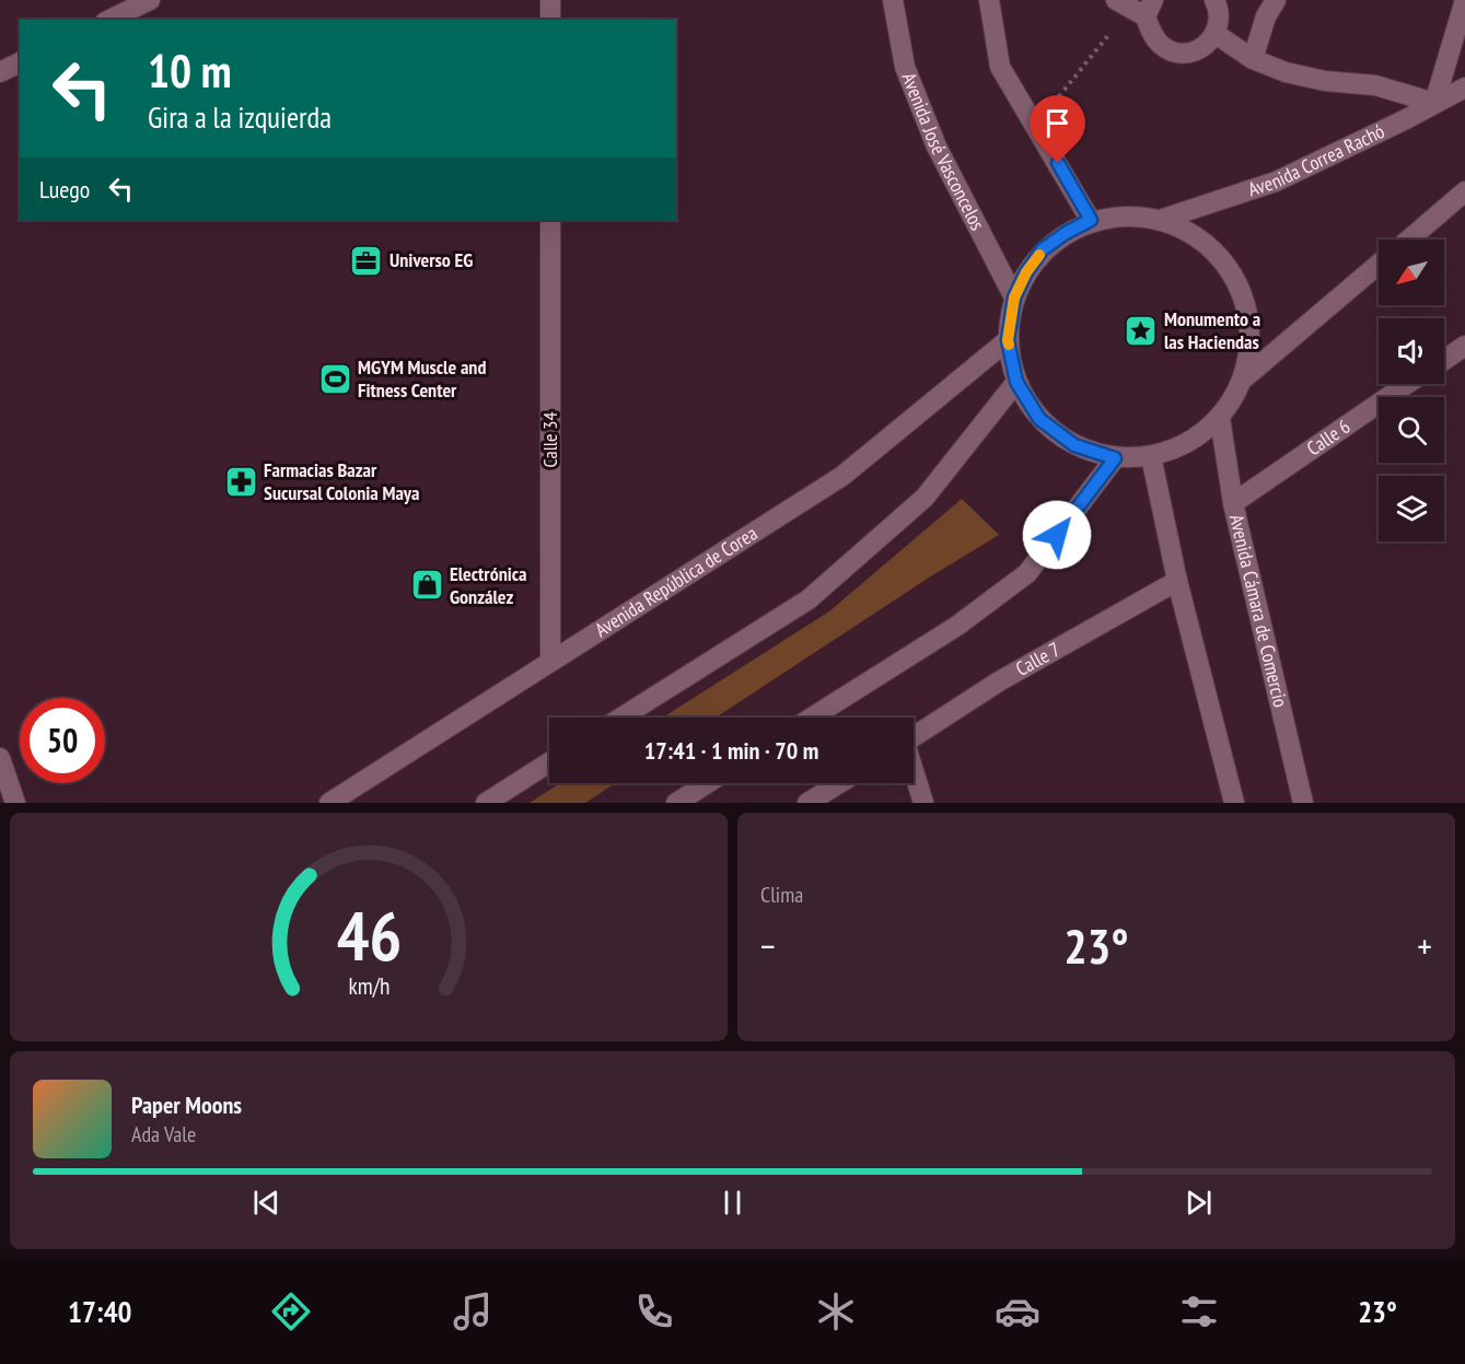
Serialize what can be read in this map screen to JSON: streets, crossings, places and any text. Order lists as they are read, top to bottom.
{
  "streets": {
    "main road": [
      "Avenida José Vasconcelos",
      "Avenida Correa Rachó",
      "Calle 6",
      "Calle 34",
      "Avenida República de Corea",
      "Avenida Cámara de Comercio",
      "Calle 7"
    ]
  },
  "crossings": [
    ["Calle 6", "Avenida Cámara de Comercio"],
    ["Calle 34", "Avenida República de Corea"]
  ],
  "places": {
    "office": ["Universo EG"],
    "place": ["Monumento a las Haciendas"],
    "sports": ["MGYM Muscle and Fitness Center"],
    "pharmacy": ["Farmacias Bazar Sucursal Colonia Maya"],
    "shop": ["Electrónica González"]
  },
  "north": "bottom left",
  "page": {
    "turn": ["10 m", "Gira a la izquierda"],
    "then": "Luego",
    "limit": "50",
    "trip": "17:41 · 1 min · 70 m",
    "tile": "Clima",
    "heat": ["−", "23°", "+"],
    "song": ["Paper Moons", "Ada Vale"],
    "tabs": ["17:40", "23°"],
    "gauge": ["46", "km/h"]
  }
}
